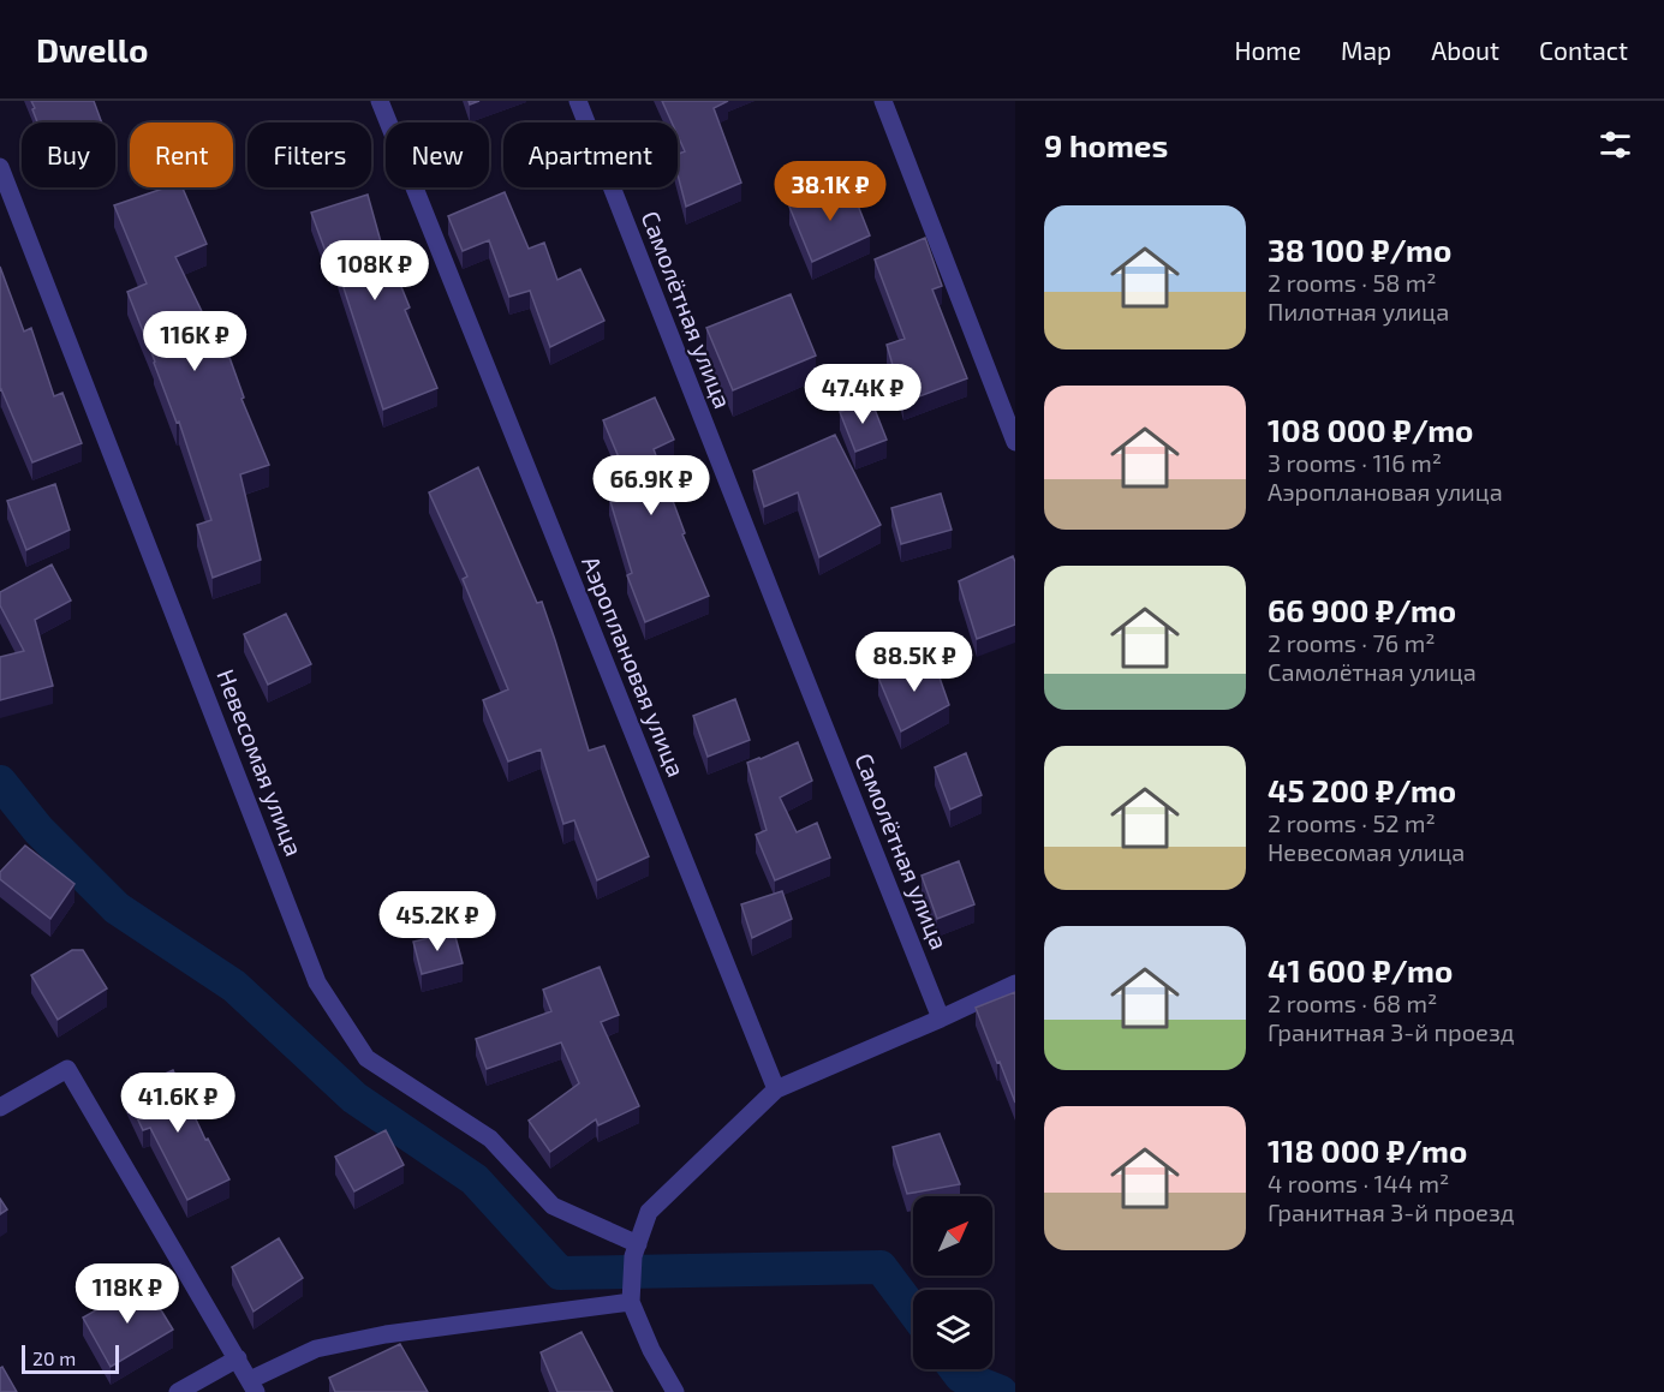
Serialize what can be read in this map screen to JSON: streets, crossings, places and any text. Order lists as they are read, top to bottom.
{
  "streets": {
    "street": ["Самолётная улица", "Аэроплановая улица", "Невесомая улица"]
  },
  "scale_bar": "20 m",
  "north": "top right",
  "page": {
    "header": "Dwello",
    "nav": [
      "Home",
      "Map",
      "About",
      "Contact"
    ],
    "heading": "9 homes",
    "chip": [
      "Buy",
      "Rent",
      "Filters",
      "New",
      "Apartment"
    ],
    "price": [
      "38.1K ₽",
      "108K ₽",
      "116K ₽",
      "47.4K ₽",
      "66.9K ₽",
      "88.5K ₽",
      "45.2K ₽",
      "41.6K ₽",
      "118K ₽"
    ],
    "list": [
      {
        "name": "38 100 ₽/mo",
        "note": "2 rooms · 58 m² · Пилотная улица"
      },
      {
        "name": "108 000 ₽/mo",
        "note": "3 rooms · 116 m² · Аэроплановая улица"
      },
      {
        "name": "66 900 ₽/mo",
        "note": "2 rooms · 76 m² · Самолётная улица"
      },
      {
        "name": "45 200 ₽/mo",
        "note": "2 rooms · 52 m² · Невесомая улица"
      },
      {
        "name": "41 600 ₽/mo",
        "note": "2 rooms · 68 m² · Гранитная 3-й проезд"
      },
      {
        "name": "118 000 ₽/mo",
        "note": "4 rooms · 144 m² · Гранитная 3-й проезд"
      }
    ],
    "scale": "20 m"
  }
}
